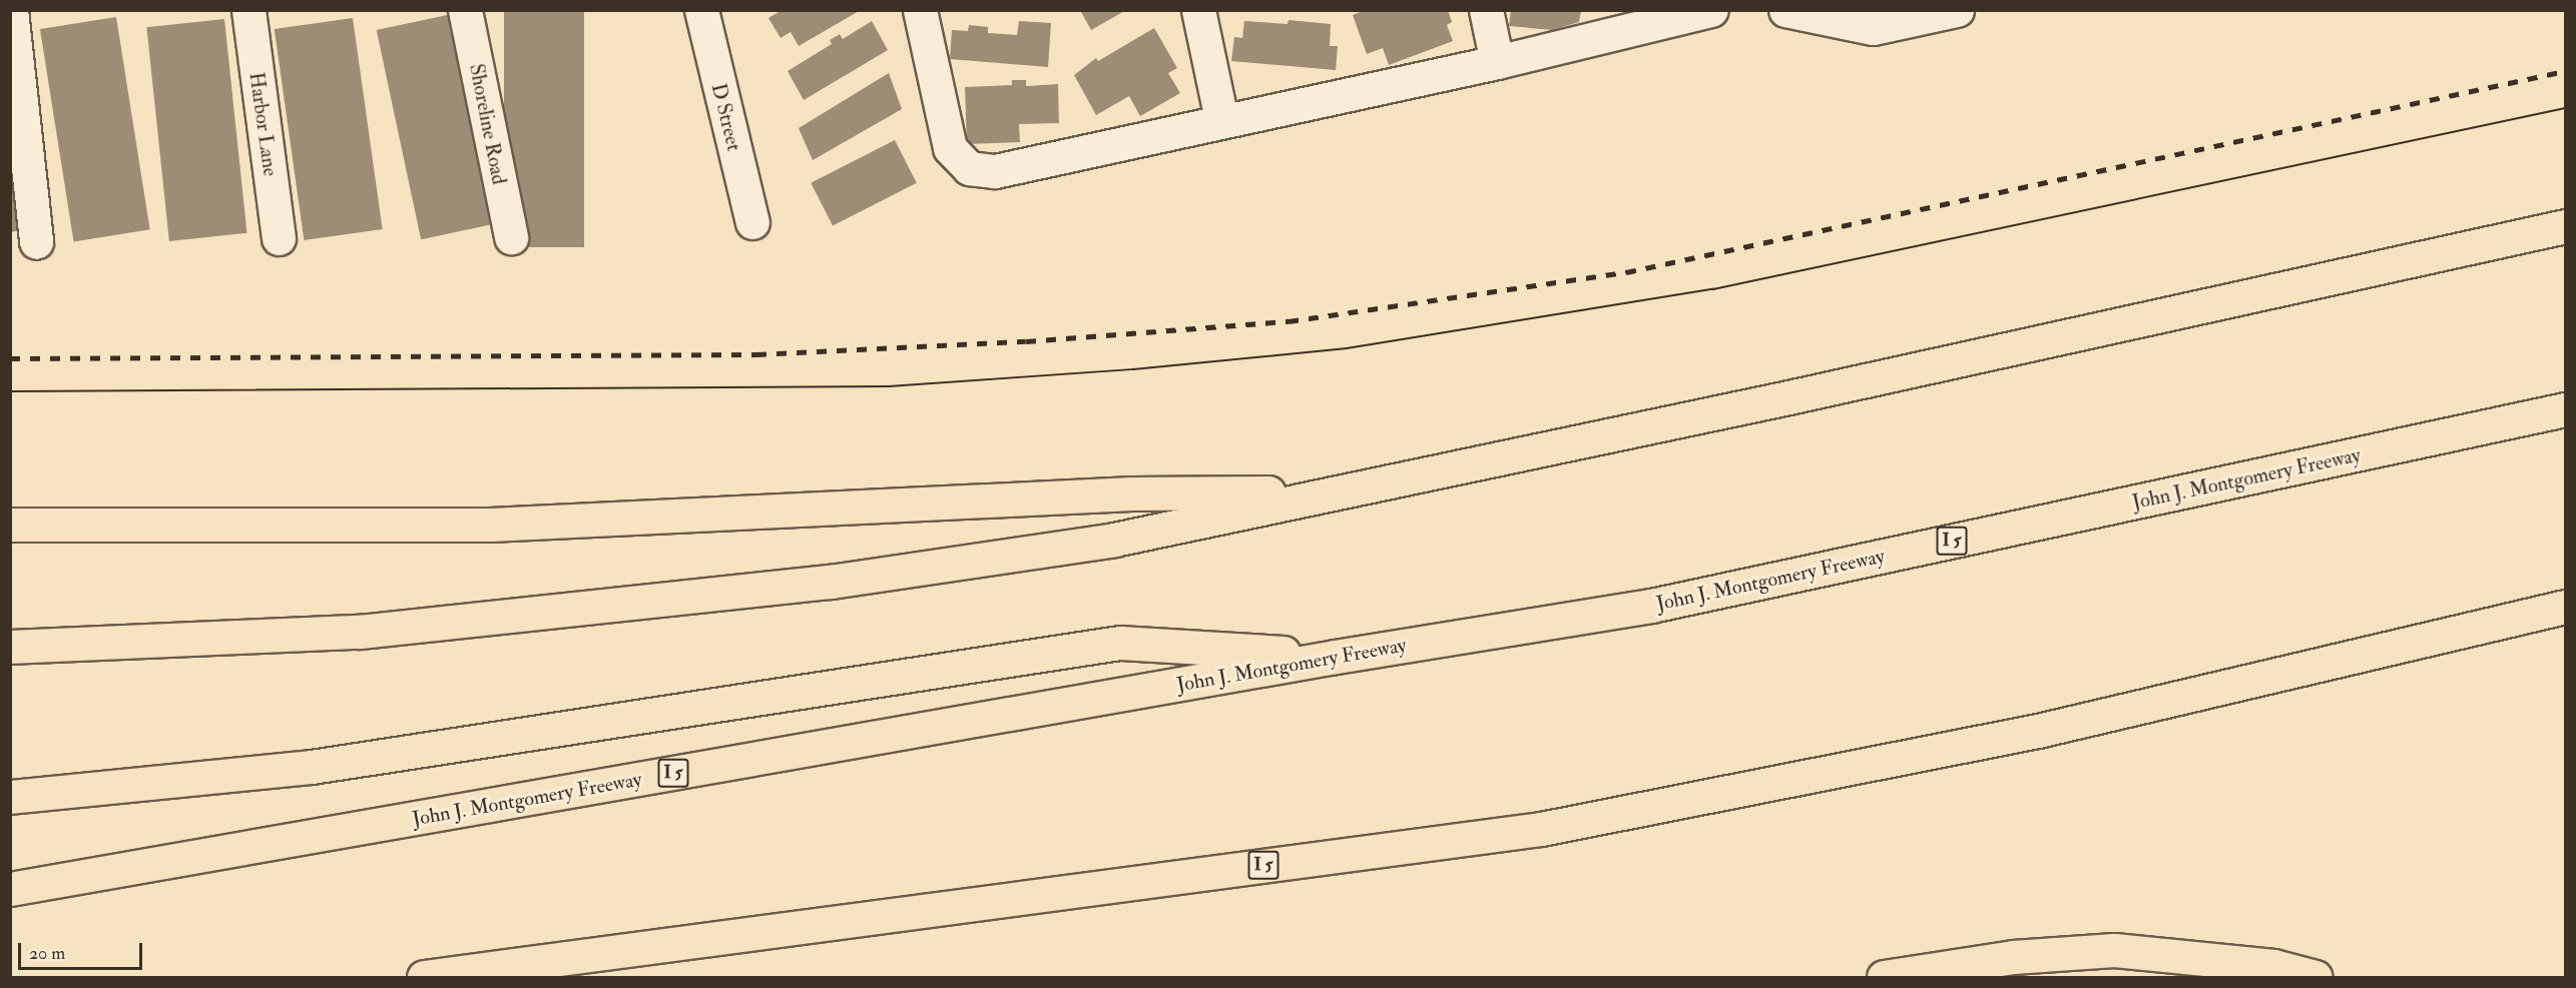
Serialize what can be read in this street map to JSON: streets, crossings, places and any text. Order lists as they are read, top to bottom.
{
  "streets": {
    "highway": ["John J. Montgomery Freeway", "I 5"],
    "street": ["D Street", "Harbor Lane", "Shoreline Road"]
  },
  "scale_bar": "20 m"
}
